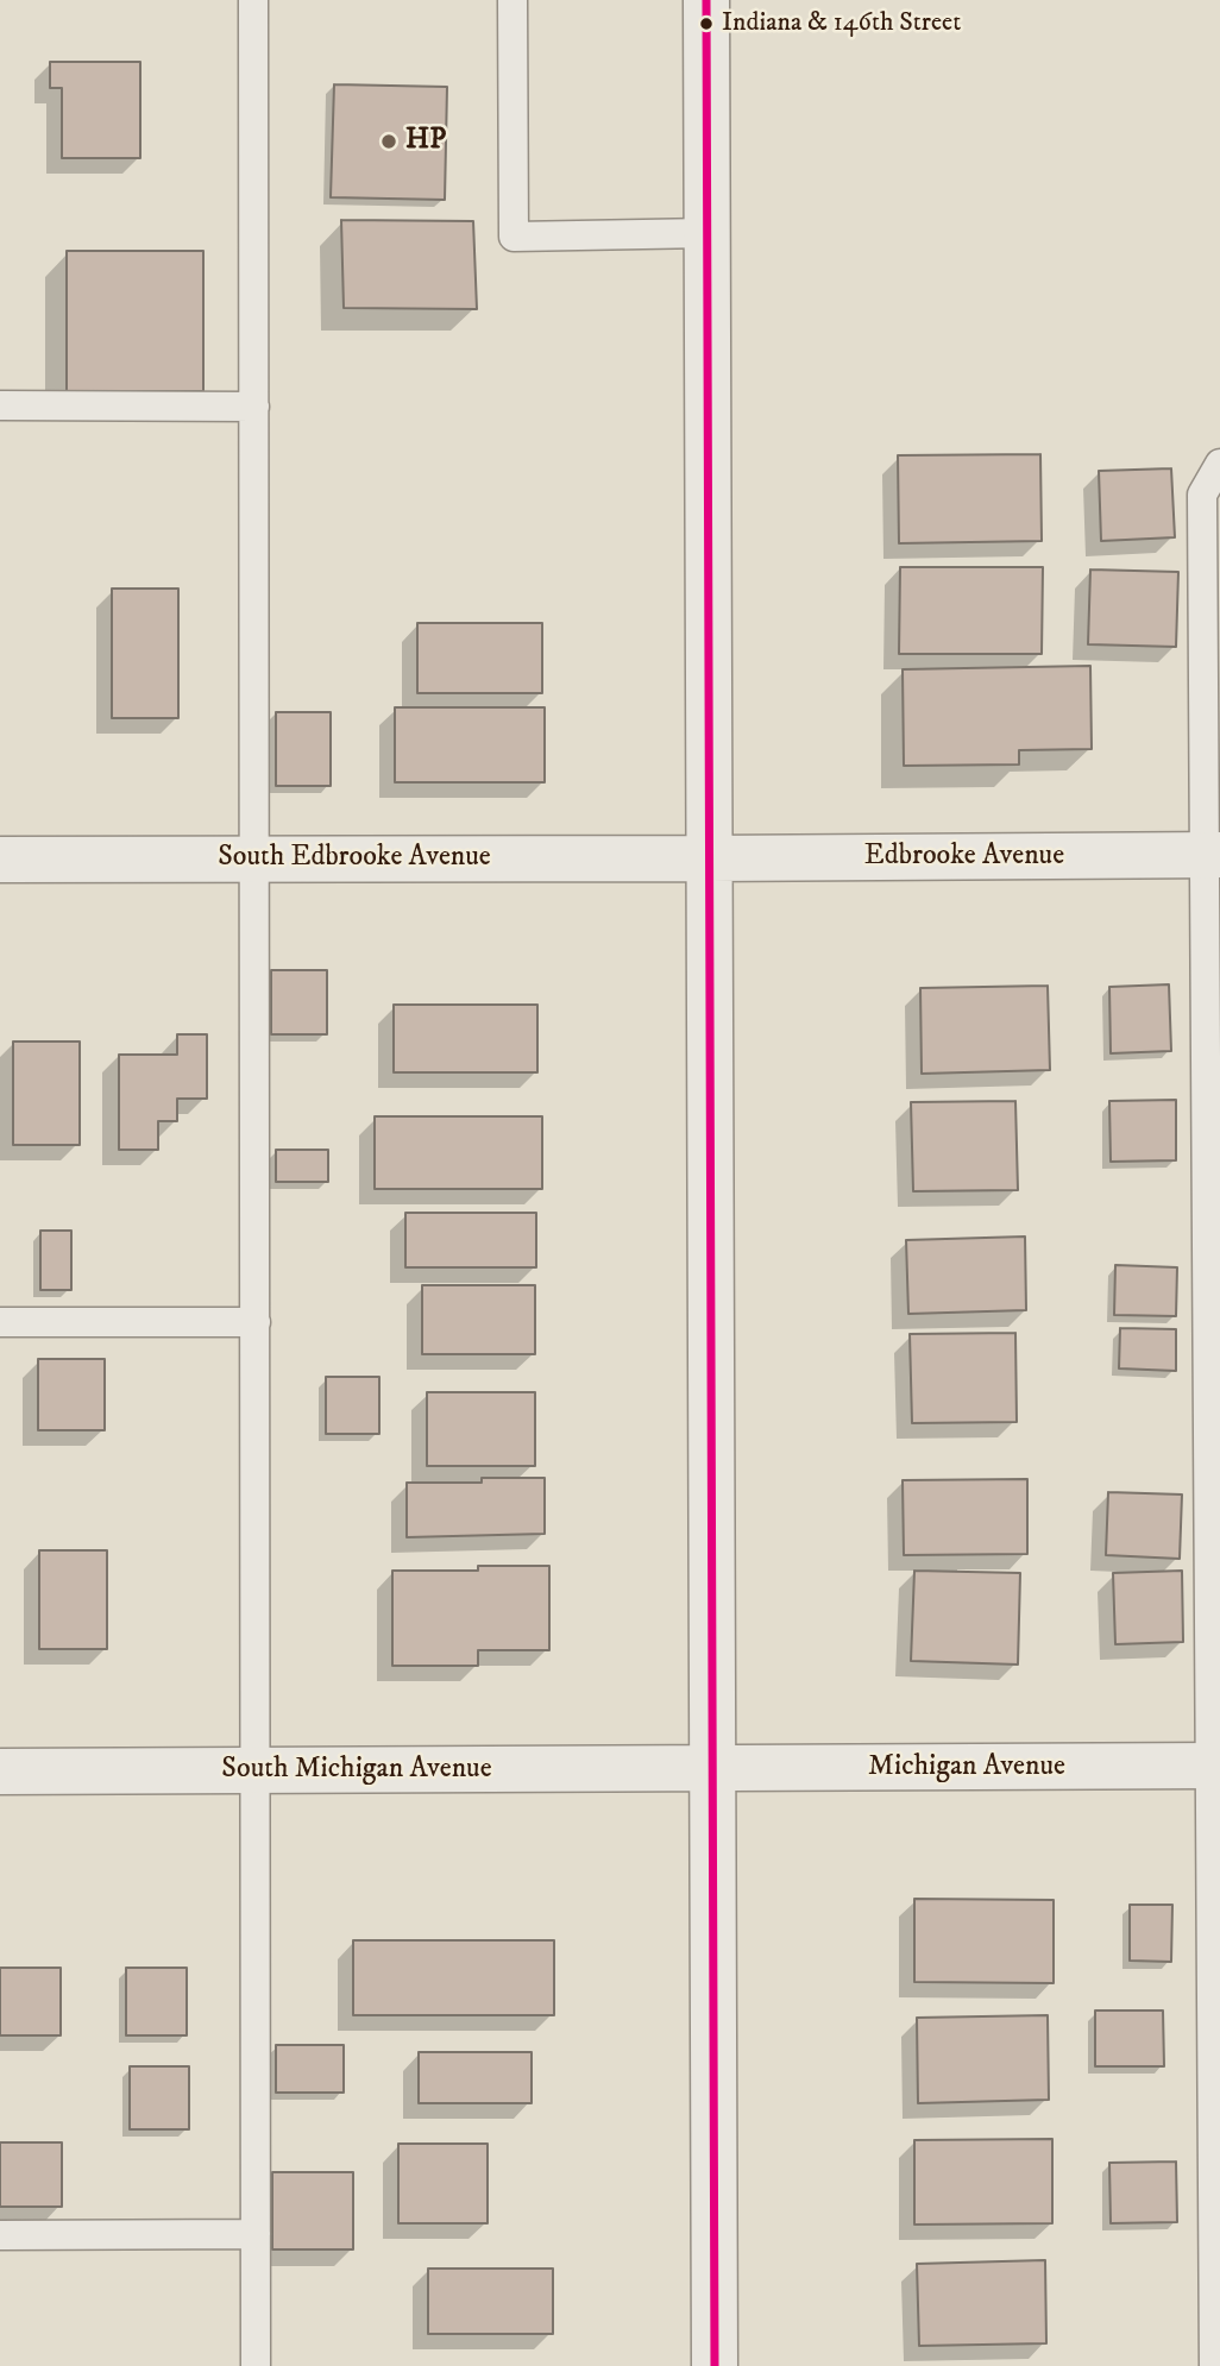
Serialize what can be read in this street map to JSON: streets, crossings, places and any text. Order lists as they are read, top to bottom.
{
  "streets": {
    "street": [
      "Edbrooke Avenue",
      "South Edbrooke Avenue",
      "Michigan Avenue",
      "South Michigan Avenue"
    ]
  },
  "crossings": [
    ["Edbrooke Avenue", "South Edbrooke Avenue"],
    ["Michigan Avenue", "South Michigan Avenue"]
  ],
  "places": ["Indiana & 146th Street", "HP"]
}
